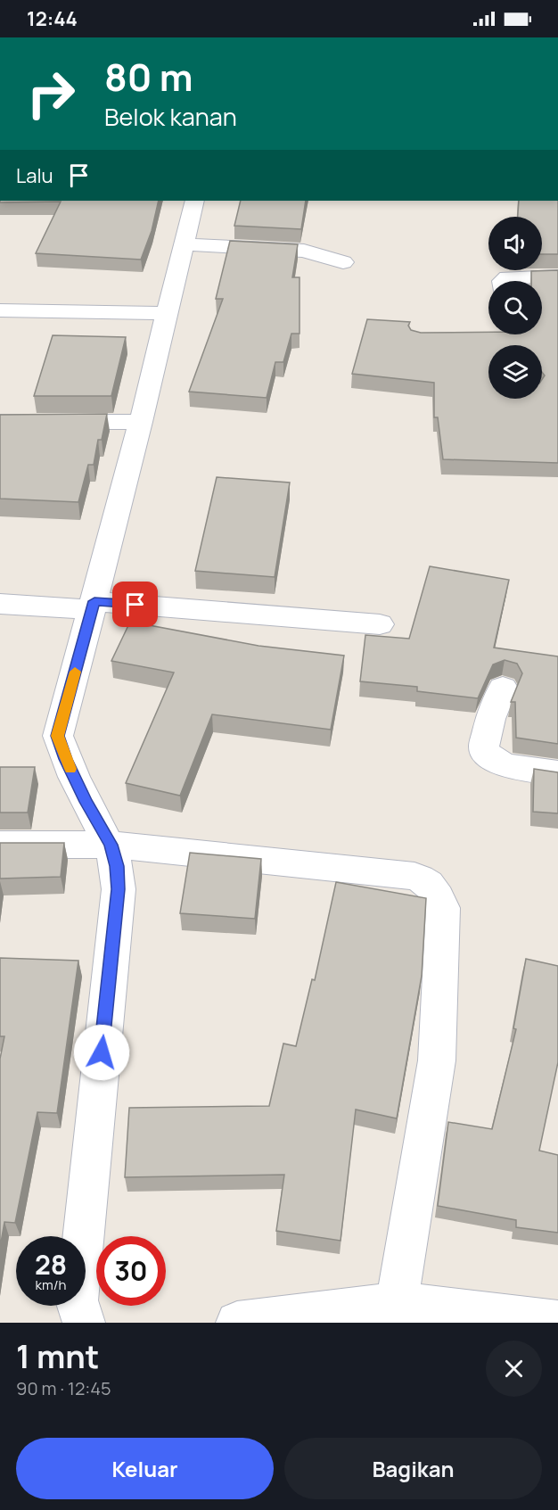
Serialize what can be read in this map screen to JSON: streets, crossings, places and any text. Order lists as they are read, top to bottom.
{
  "page": {
    "status": "12:44",
    "turn": ["80 m", "Belok kanan"],
    "then": "Lalu",
    "speed": "28 km/h",
    "limit": "30",
    "heading": ["1 mnt", "90 m · 12:45"],
    "buttons": ["Keluar", "Bagikan"]
  }
}
